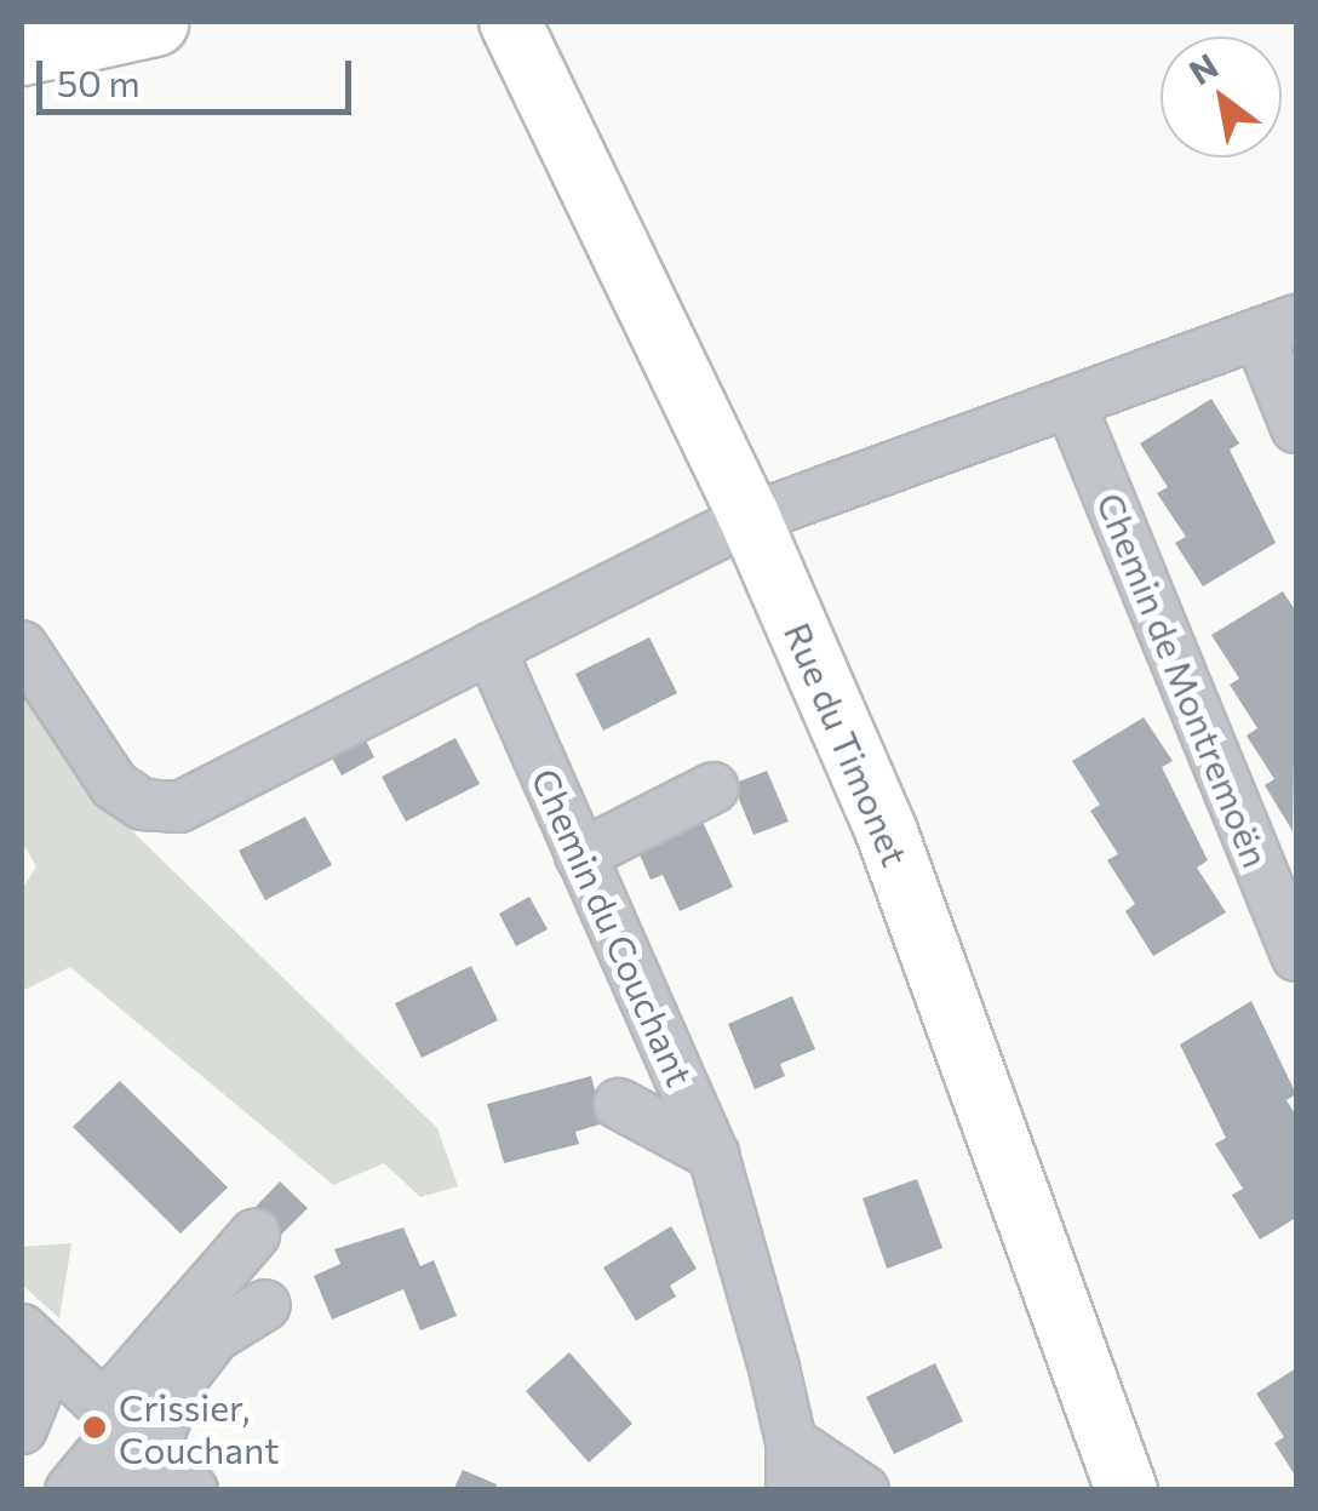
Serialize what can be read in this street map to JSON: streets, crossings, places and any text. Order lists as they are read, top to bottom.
{
  "streets": {
    "main road": ["Rue du Timonet"],
    "street": ["Chemin de Montremoën", "Chemin du Couchant"]
  },
  "places": ["Crissier, Couchant"],
  "scale_bar": "50 m",
  "north": "top left"
}
